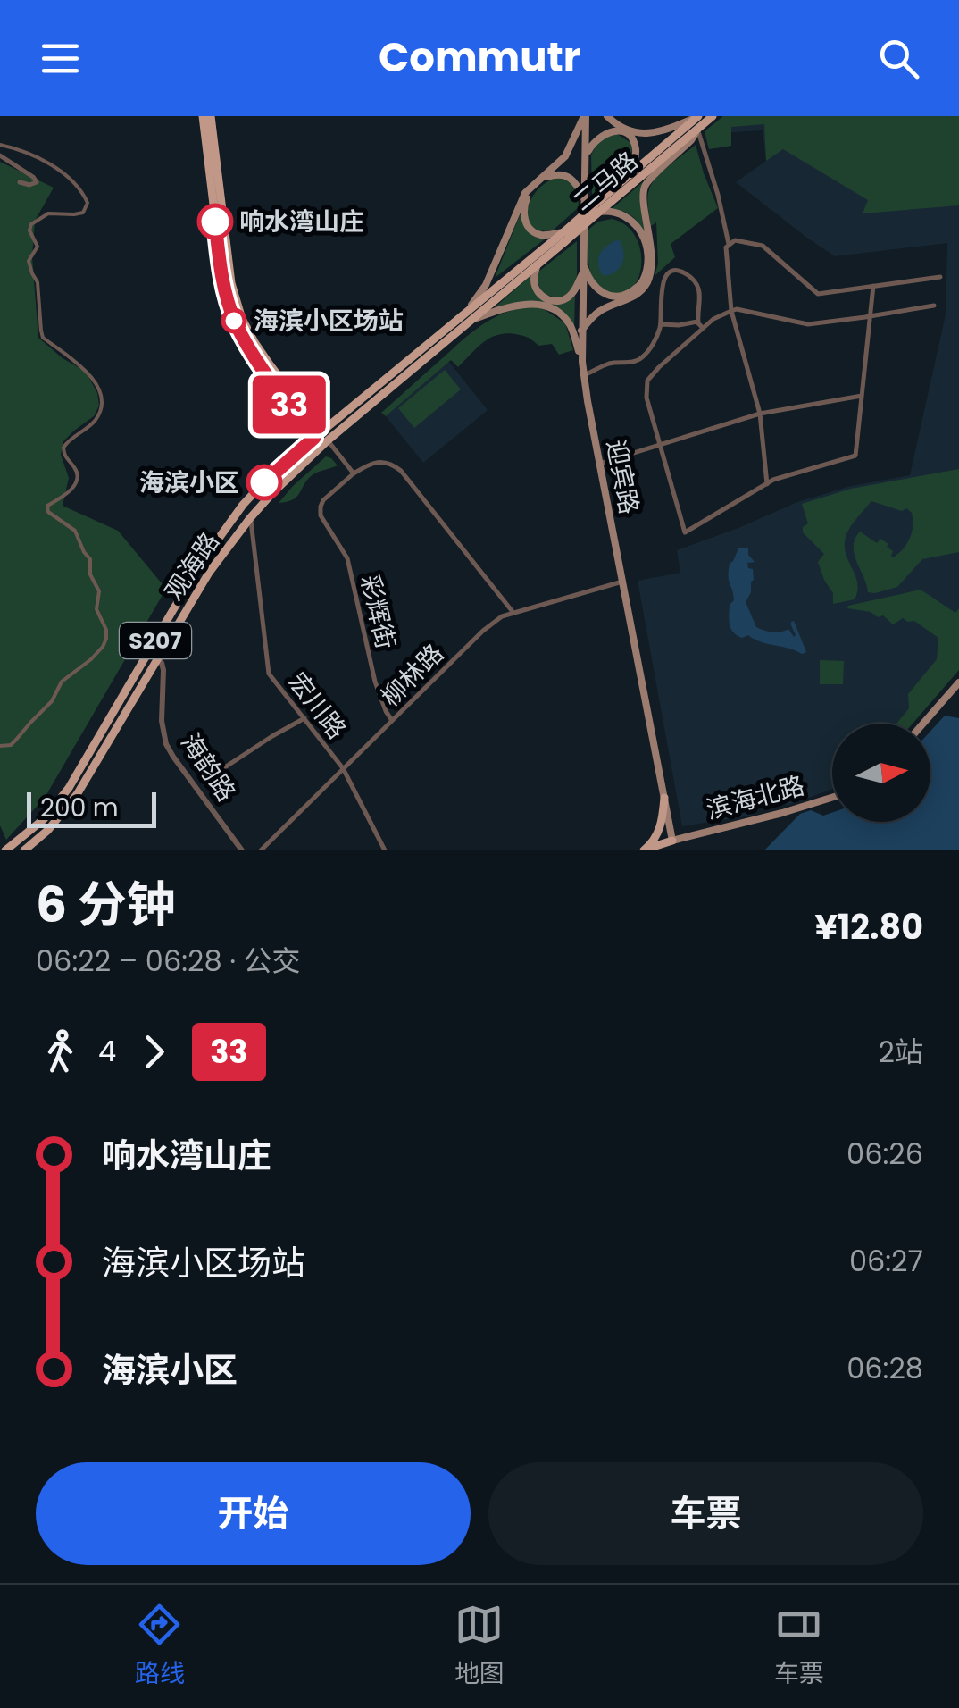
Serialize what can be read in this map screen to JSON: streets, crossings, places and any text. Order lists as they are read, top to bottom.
{
  "streets": {
    "main road": [
      "二马路",
      "迎宾路",
      "观海路",
      "S207",
      "滨海北路"
    ],
    "street": [
      "彩辉街",
      "柳林路",
      "宏川路",
      "海韵路"
    ]
  },
  "crossings": [
    ["二马路", "观海路"],
    ["二马路", "S207"],
    ["迎宾路", "柳林路"],
    ["迎宾路", "滨海北路"],
    ["观海路", "S207"],
    ["观海路", "宏川路"],
    ["观海路", "海韵路"],
    ["彩辉街", "柳林路"],
    ["柳林路", "宏川路"]
  ],
  "places": ["响水湾山庄", "海滨小区场站", "海滨小区"],
  "lines": ["bus line 33"],
  "scale_bar": "200 m",
  "north": "right",
  "page": {
    "header": "Commutr",
    "on_map": "33",
    "scale": "200 m",
    "heading": ["6 分钟", "06:22 – 06:28 · 公交", "¥12.80"],
    "legs": ["4", "33", "2站"],
    "list": [
      {
        "name": "响水湾山庄",
        "value": "06:26"
      },
      {
        "name": "海滨小区场站",
        "value": "06:27"
      },
      {
        "name": "海滨小区",
        "value": "06:28"
      }
    ],
    "buttons": ["开始", "车票"],
    "tabs": ["路线", "地图", "车票"]
  }
}
